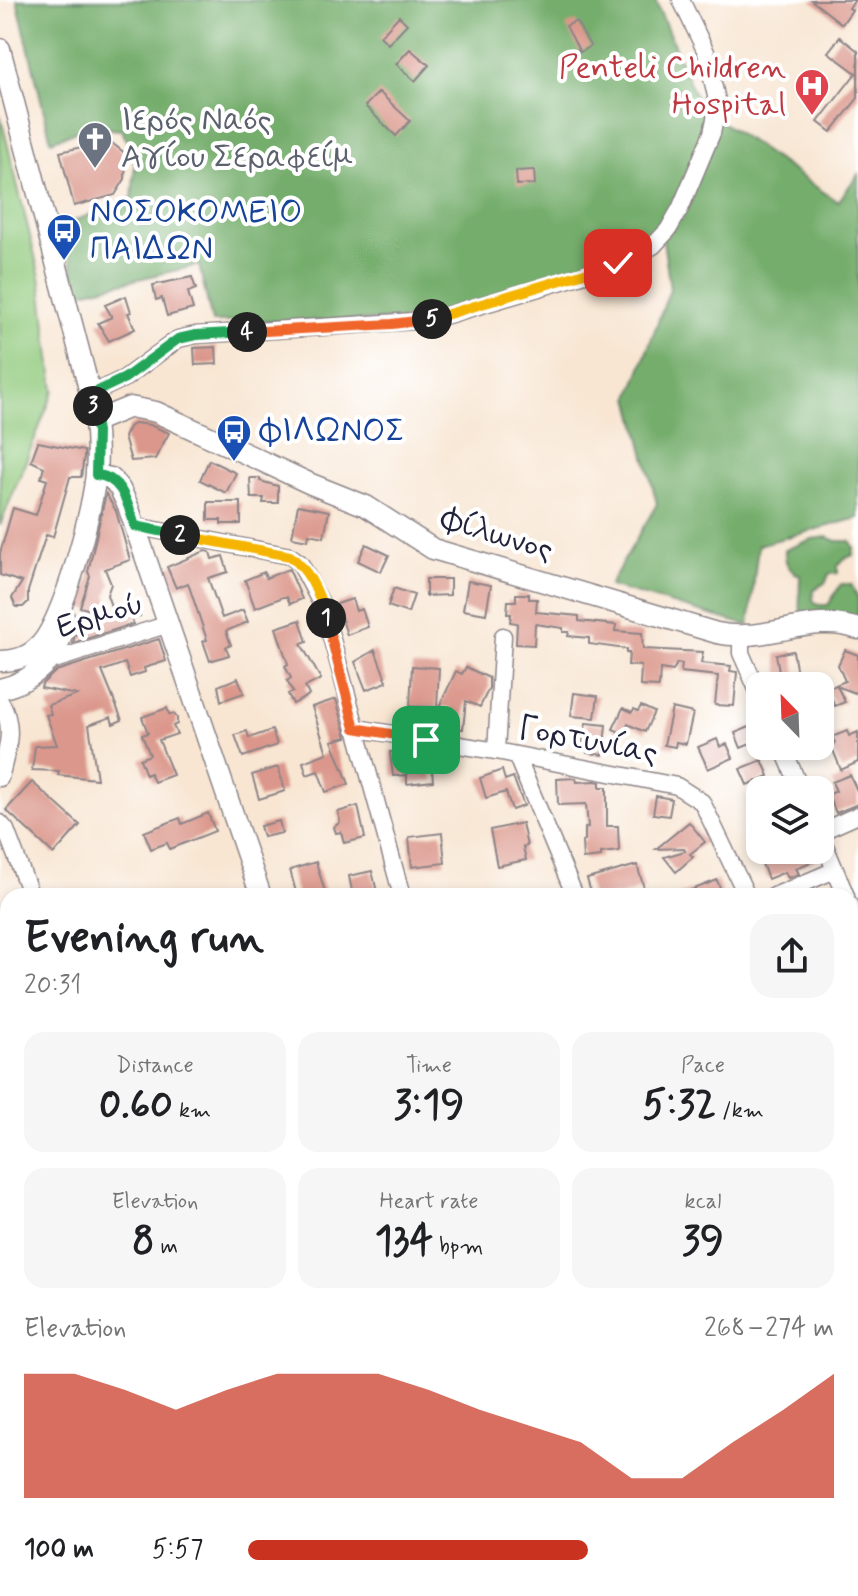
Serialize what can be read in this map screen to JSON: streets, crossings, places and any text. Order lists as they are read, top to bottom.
{
  "streets": {
    "main road": ["Φίλωνος"],
    "street": ["Ερμού", "Γορτυνίας"]
  },
  "places": {
    "hospital": ["Penteli Children Hospital"],
    "church": ["Ιερός Ναός Αγίου Σεραφείμ"],
    "bus stop": ["ΝΟΣΟΚΟΜΕΙΟ ΠΑΙΔΩΝ", "ΦΙΛΩΝΟΣ"]
  },
  "north": "top left",
  "page": {
    "pins": [
      "5",
      "4",
      "3",
      "2",
      "1"
    ],
    "heading": ["Evening run", "20:31"],
    "stats": [
      ["Distance", "0.60 km"],
      ["Time", "3:19"],
      ["Pace", "5:32 /km"],
      ["Elevation", "8 m"],
      ["Heart rate", "134 bpm"],
      ["kcal", "39"]
    ],
    "chart": ["Elevation", "268–274 m"],
    "list": [
      {
        "name": "100 m",
        "note": "5:57"
      }
    ]
  }
}
